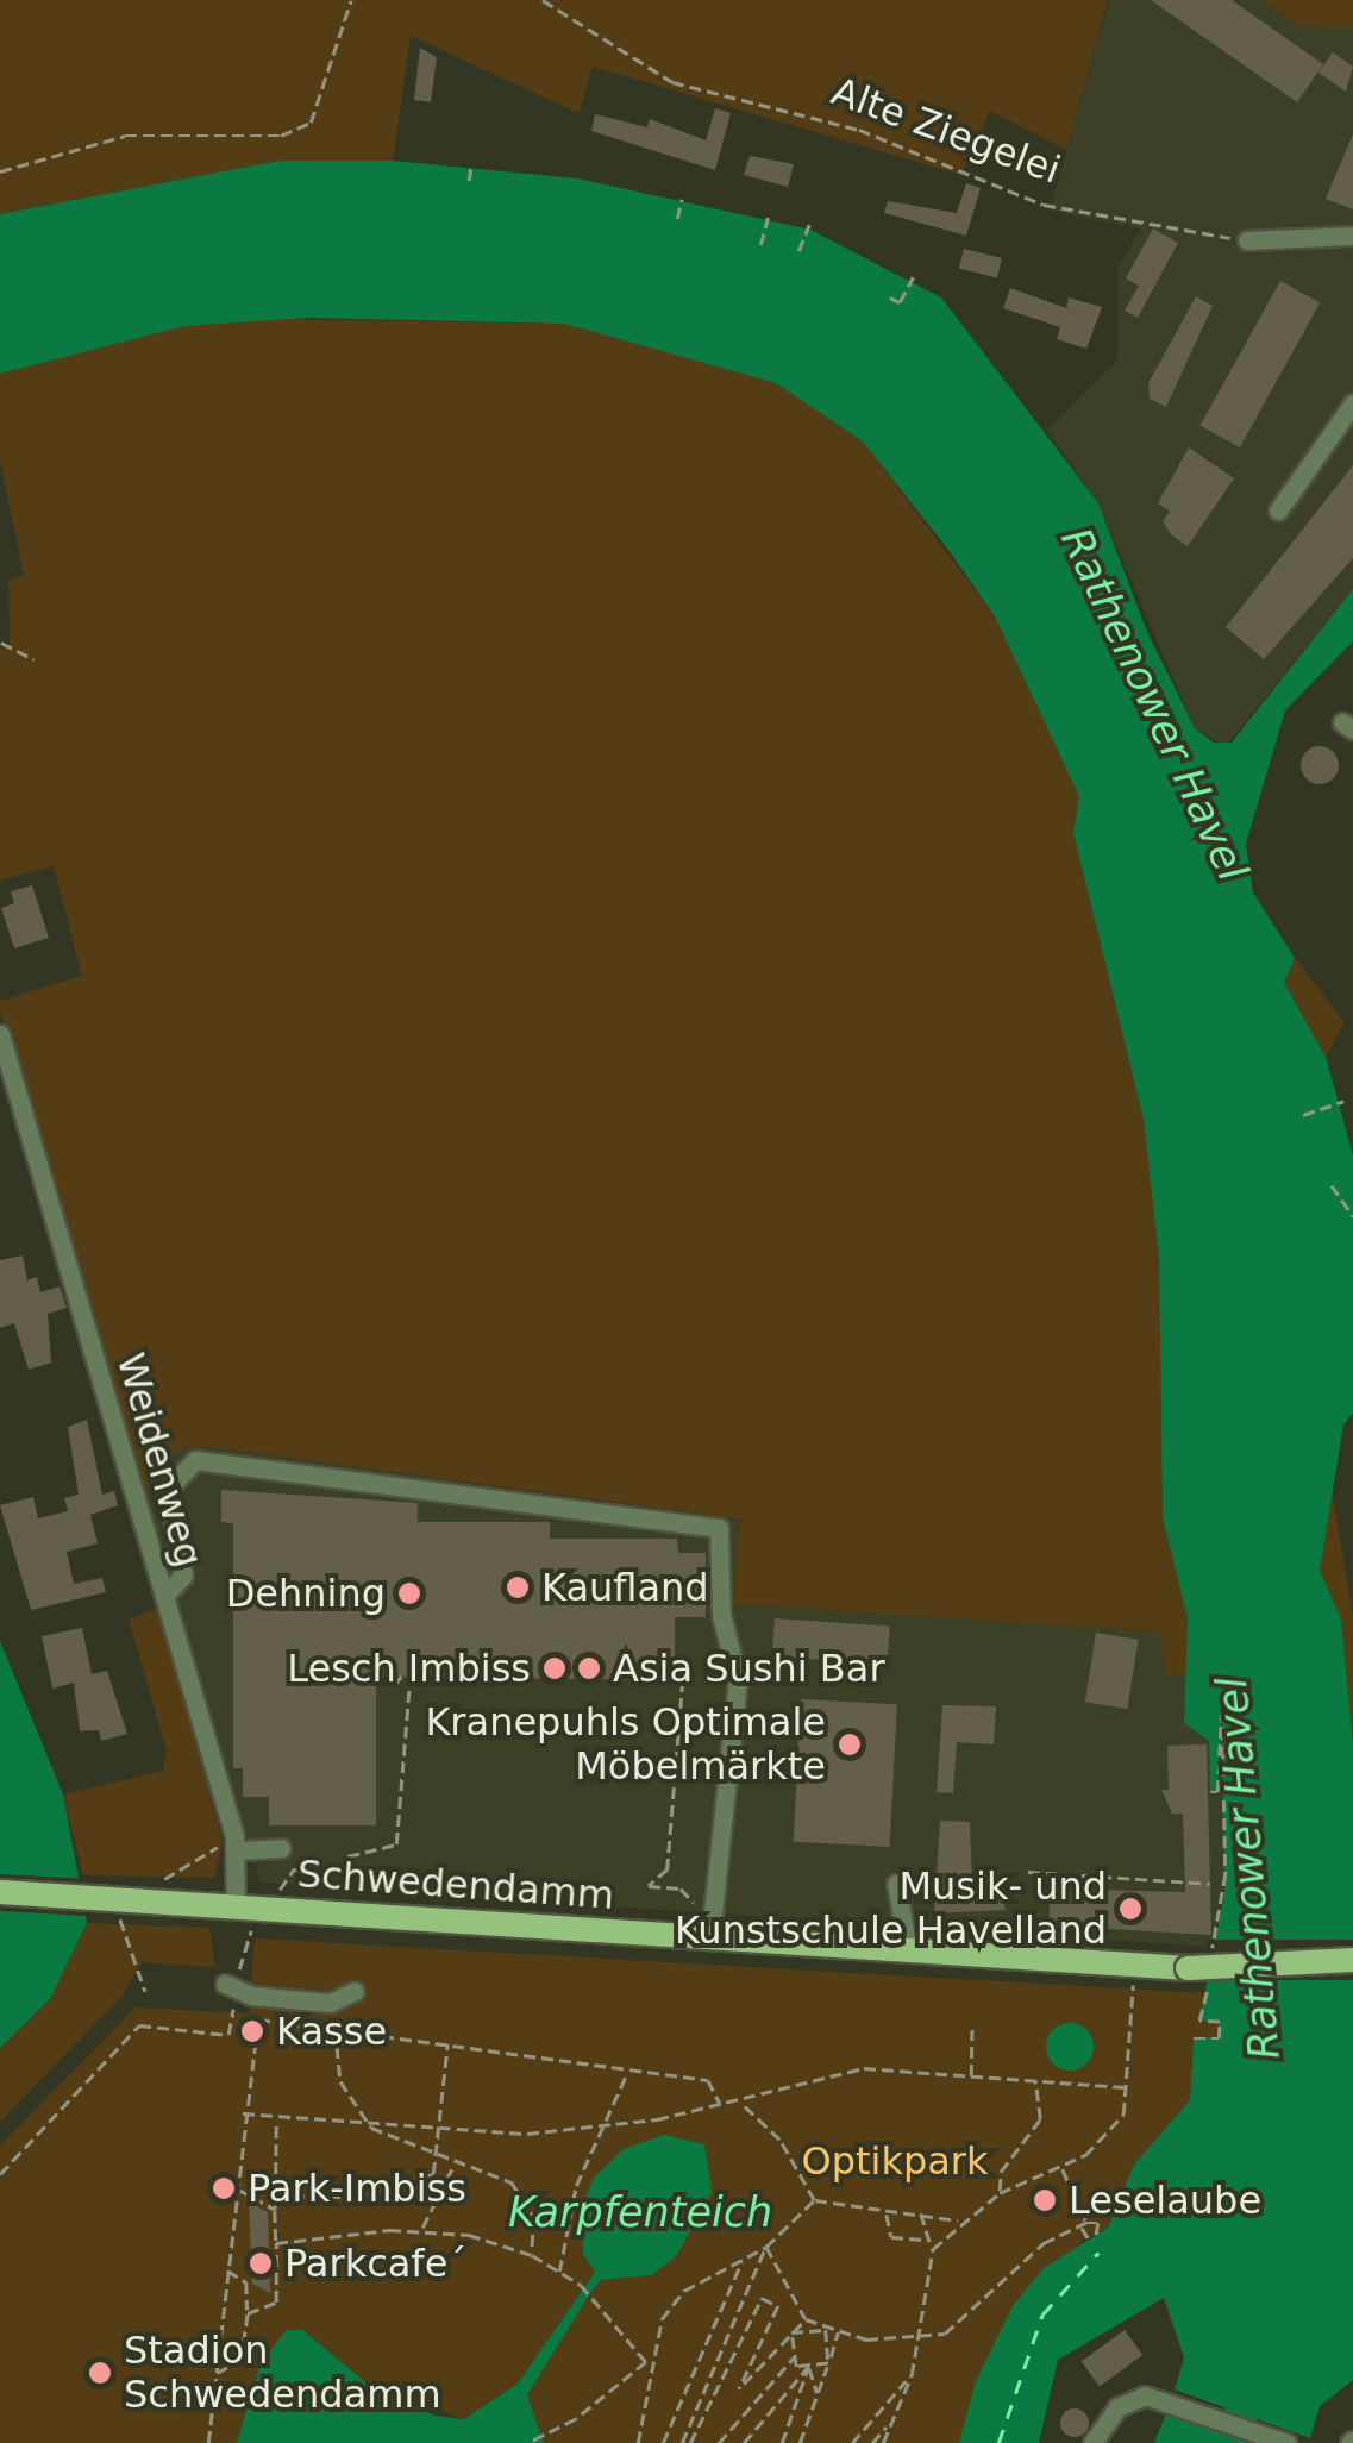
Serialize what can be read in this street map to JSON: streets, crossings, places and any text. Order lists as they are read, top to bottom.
{
  "streets": {
    "main road": ["Schwedendamm"],
    "street": ["Weidenweg"],
    "path": ["Alte Ziegelei"]
  },
  "crossings": [
    ["Weidenweg", "Schwedendamm"]
  ],
  "water": ["Rathenower Havel", "Karpfenteich"],
  "parks": ["Optikpark"],
  "places": [
    "Kaufland",
    "Dehning",
    "Lesch Imbiss",
    "Asia Sushi Bar",
    "Kranepuhls Optimale Möbelmärkte",
    "Musik- und Kunstschule Havelland",
    "Kasse",
    "Park-Imbiss",
    "Leselaube",
    "Parkcafe´",
    "Stadion Schwedendamm"
  ]
}
